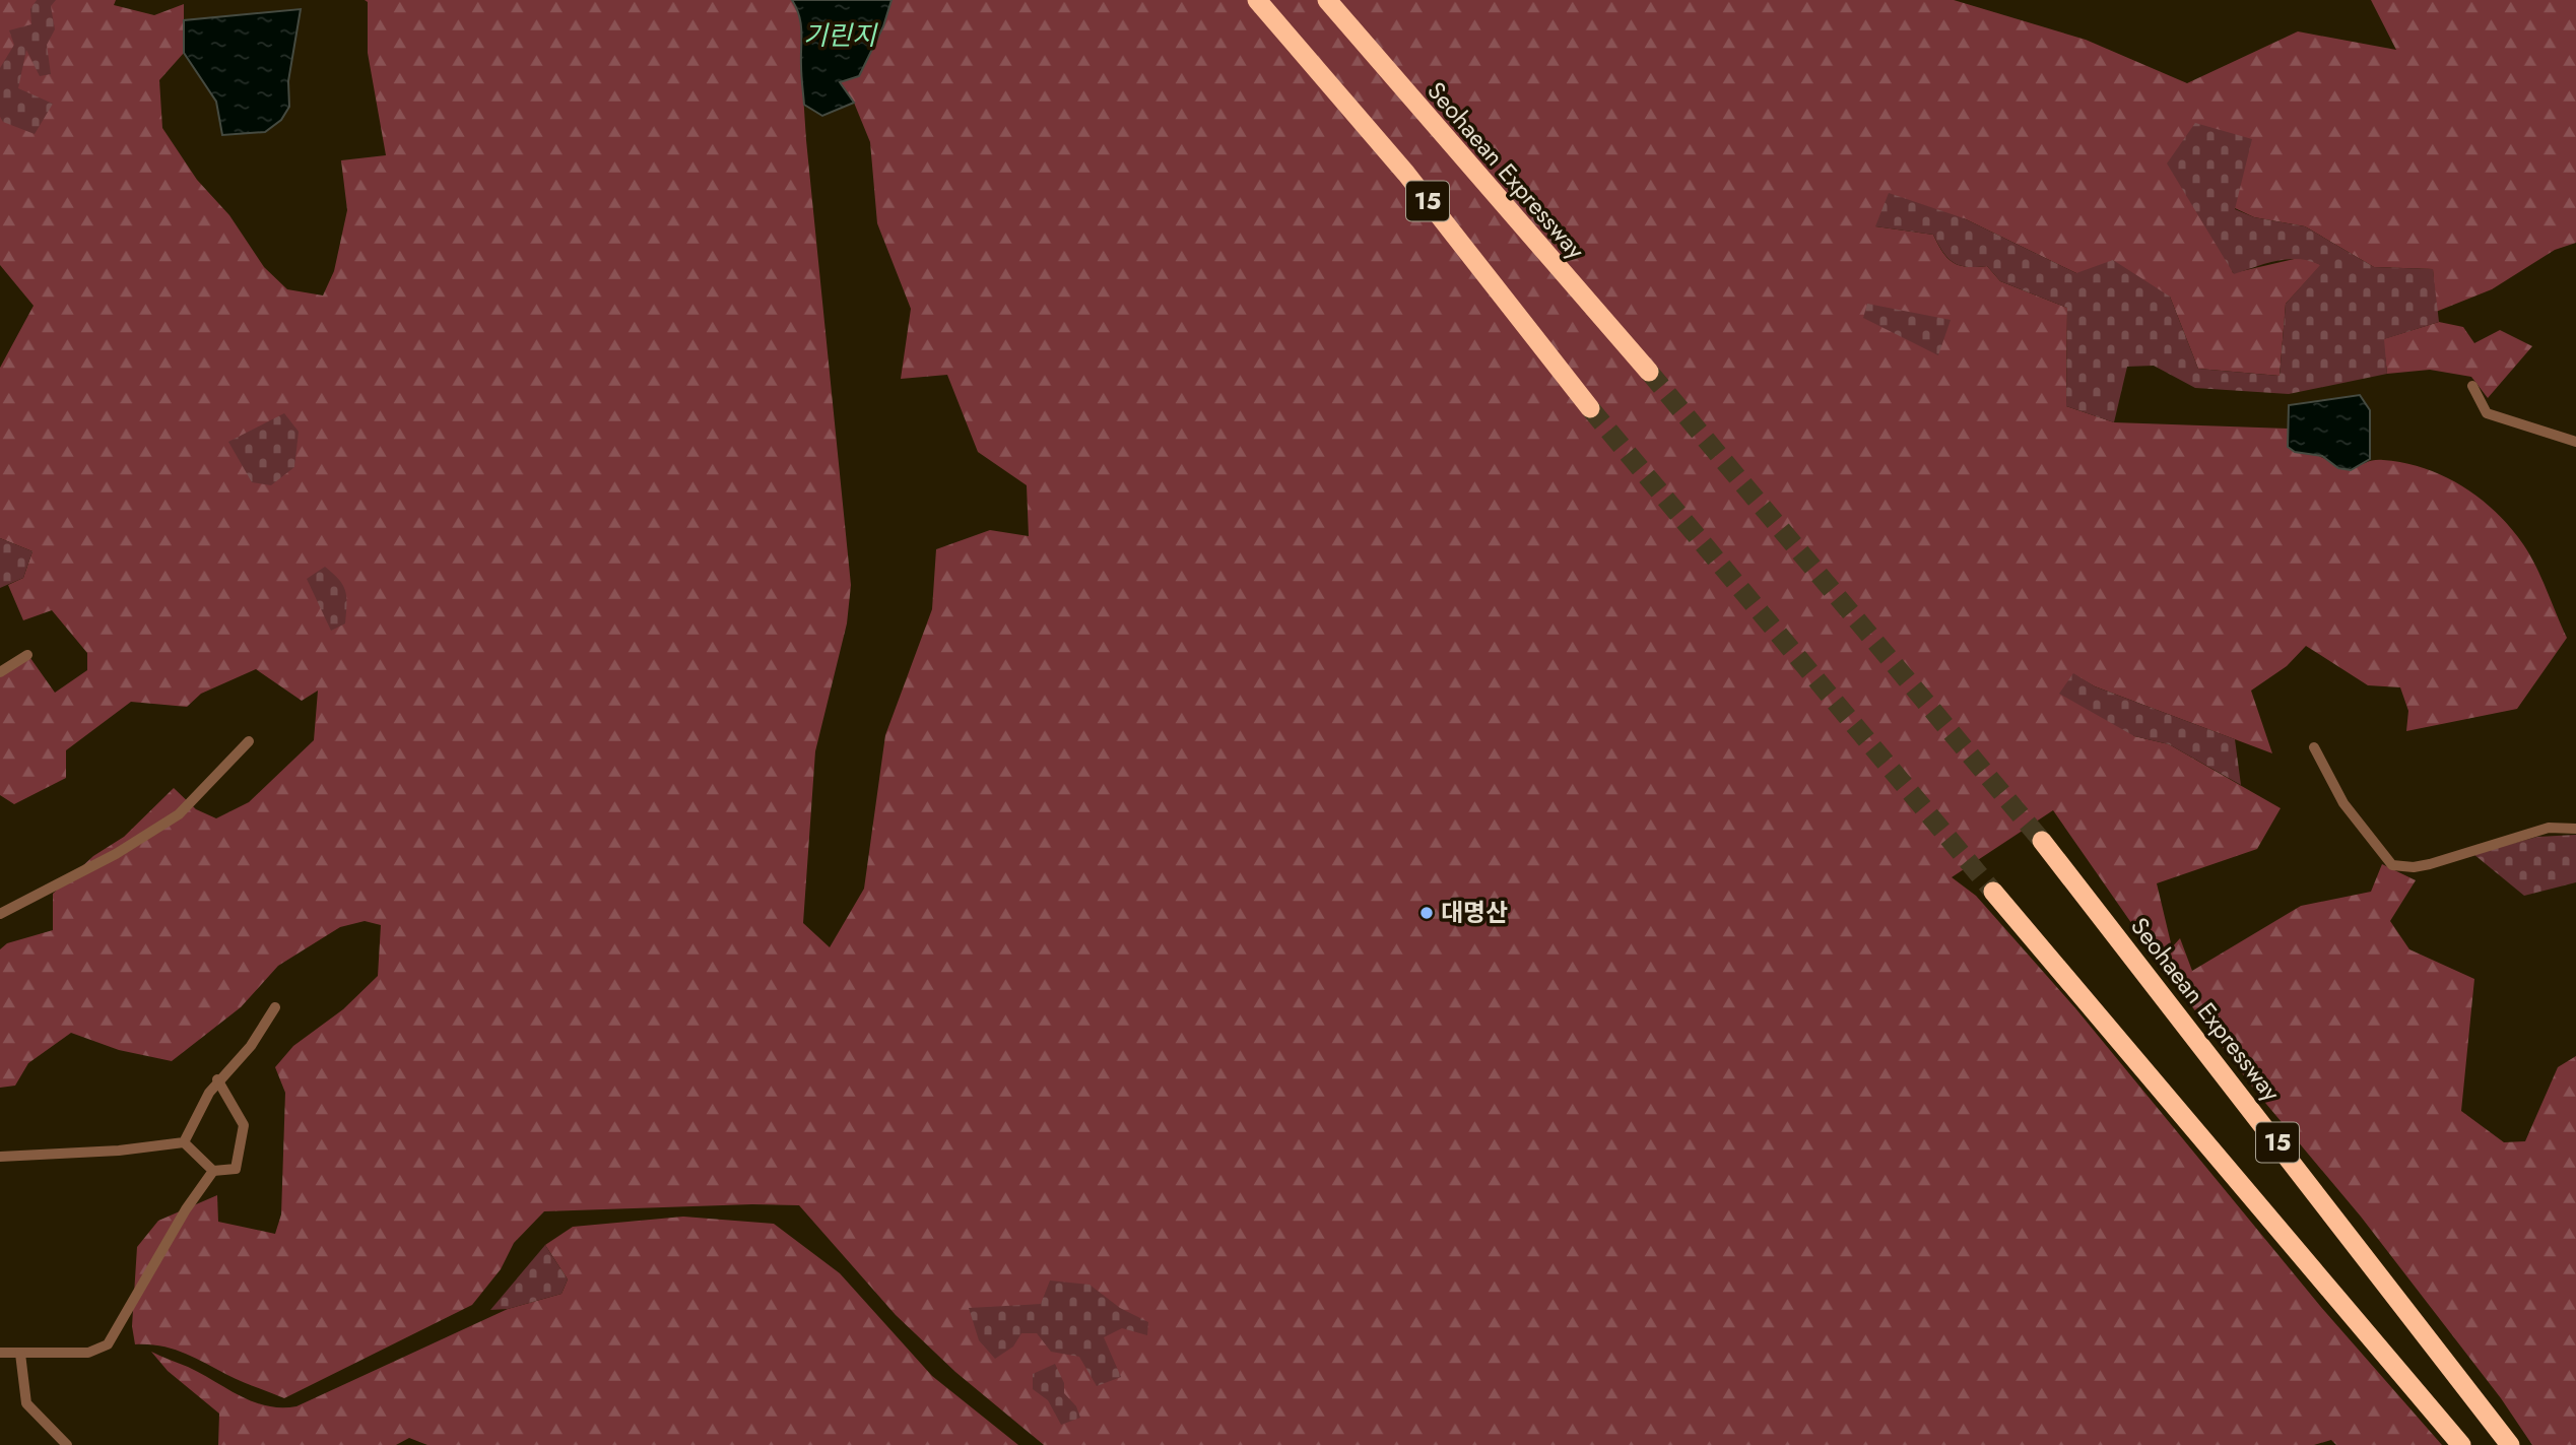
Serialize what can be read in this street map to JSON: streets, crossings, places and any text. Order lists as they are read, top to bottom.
{
  "streets": {
    "highway": ["Seohaean Expressway", "15"]
  },
  "water": ["기린지"],
  "places": ["대명산"]
}
